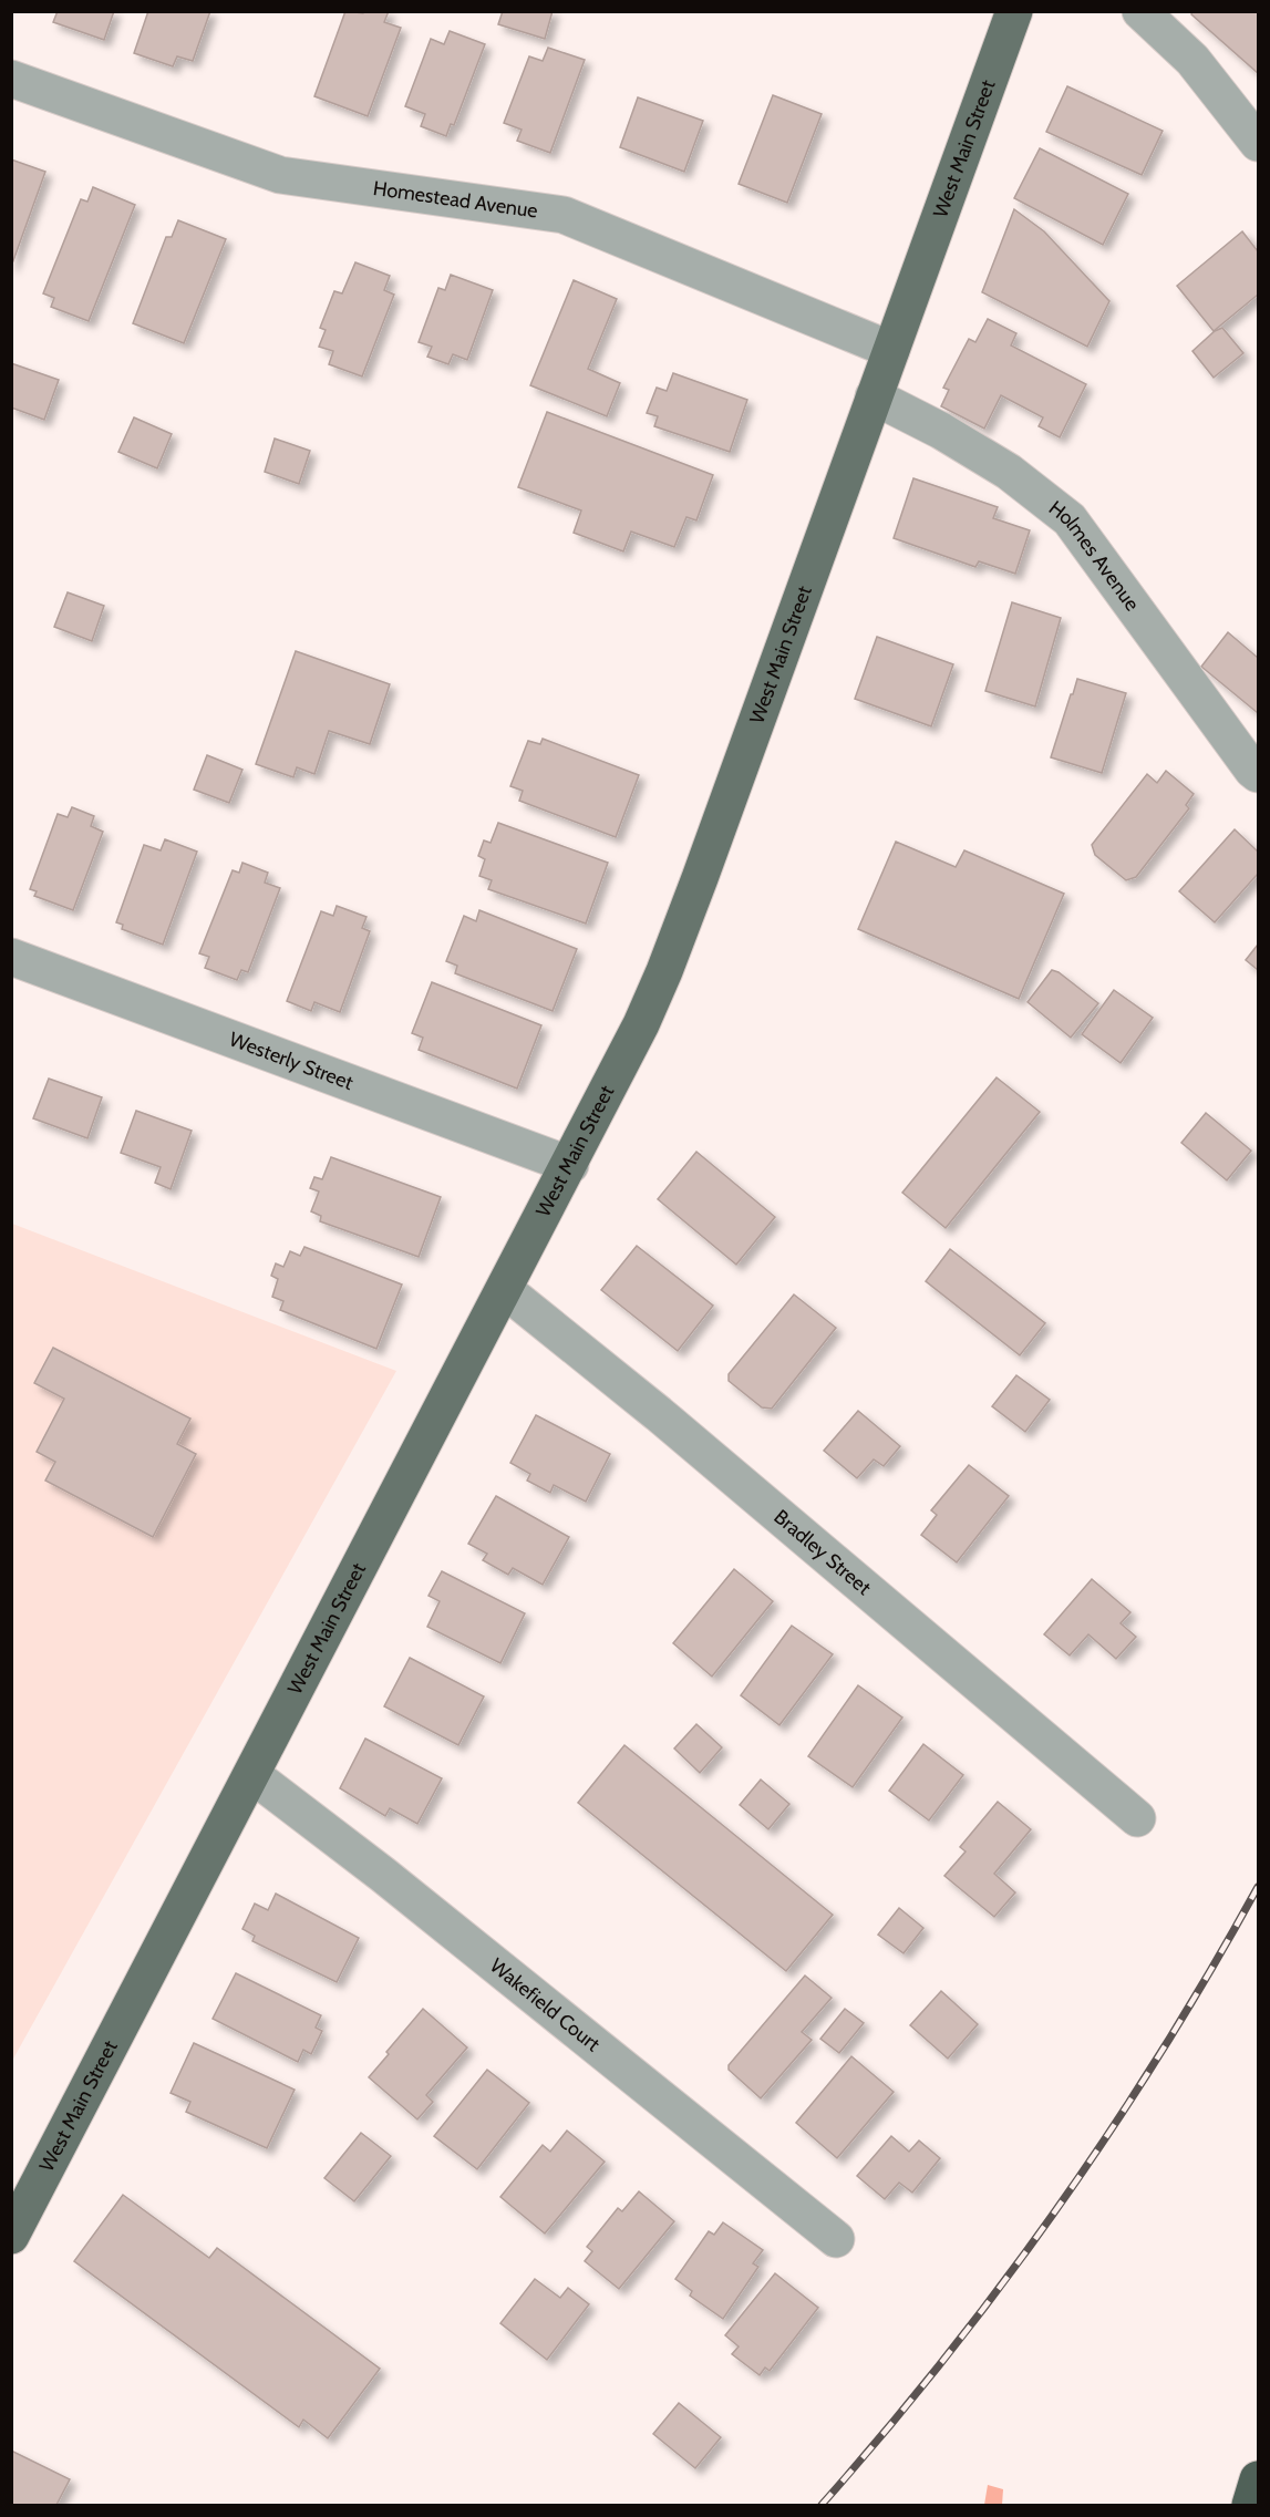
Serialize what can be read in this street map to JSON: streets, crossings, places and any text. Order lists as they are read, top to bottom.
{
  "streets": {
    "main road": ["West Main Street"],
    "street": [
      "Homestead Avenue",
      "Holmes Avenue",
      "Westerly Street",
      "Bradley Street",
      "Wakefield Court"
    ]
  },
  "crossings": [
    ["West Main Street", "Homestead Avenue"],
    ["West Main Street", "Holmes Avenue"],
    ["West Main Street", "Westerly Street"],
    ["West Main Street", "Bradley Street"],
    ["West Main Street", "Wakefield Court"]
  ]
}
